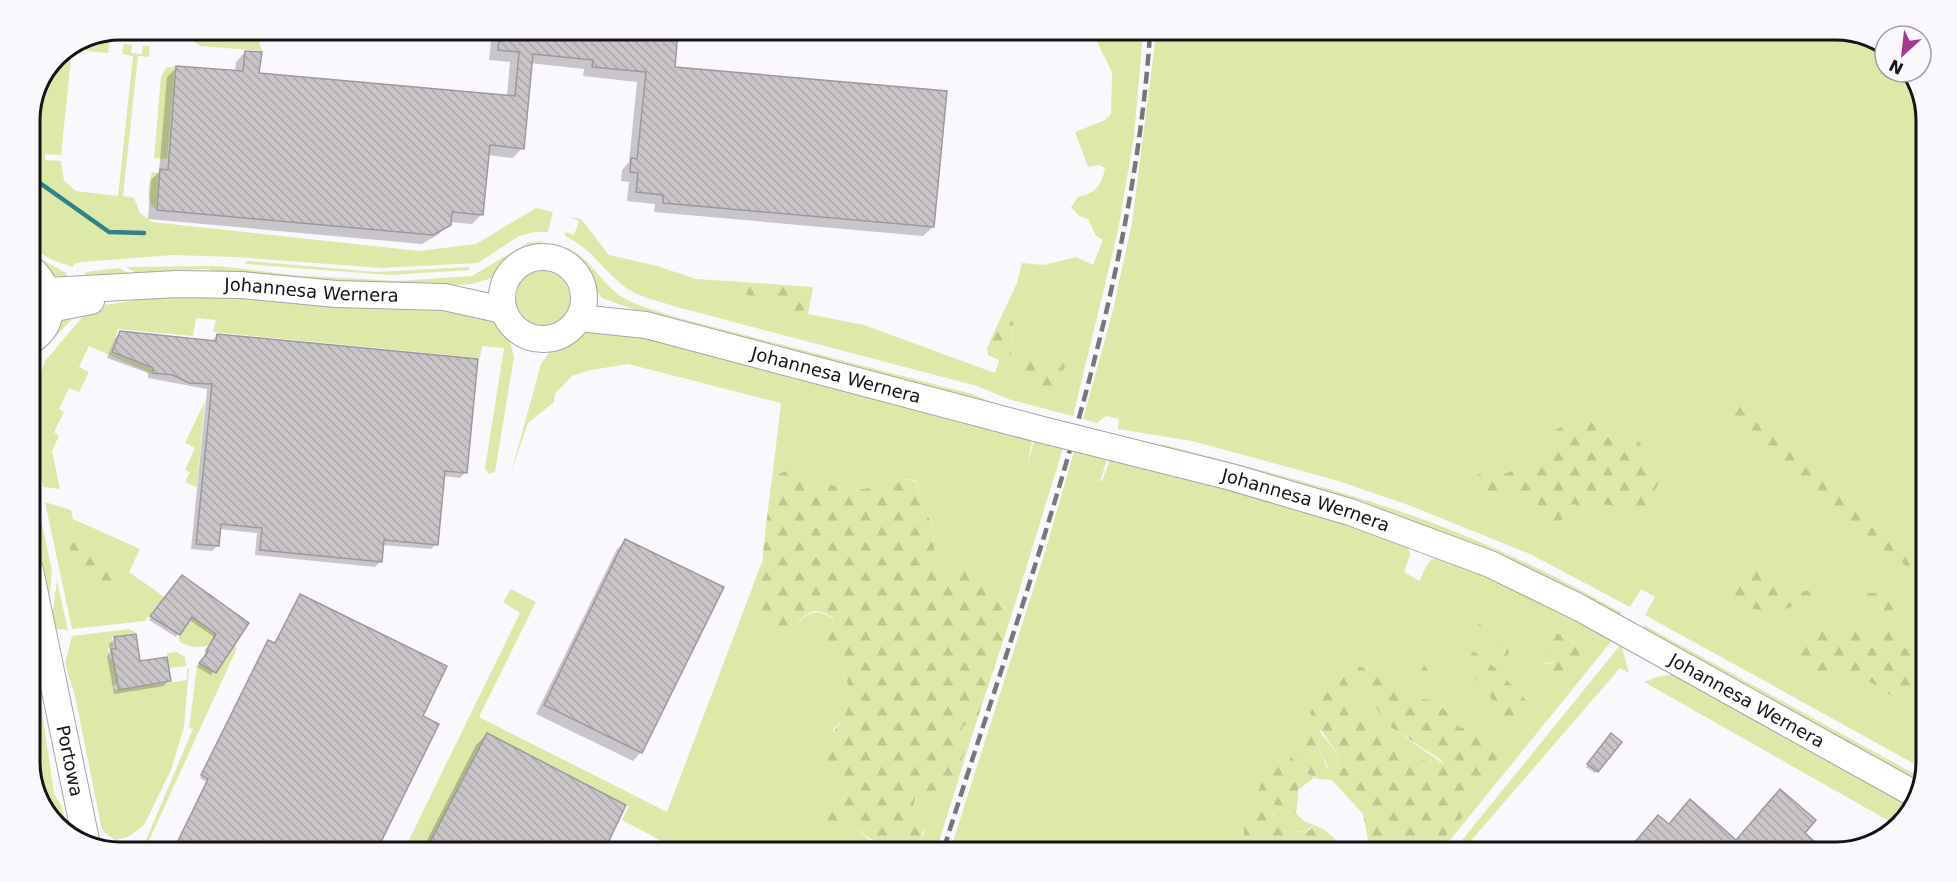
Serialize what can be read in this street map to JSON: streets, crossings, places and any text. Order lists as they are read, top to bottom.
{
  "streets": {
    "main road": ["Johannesa Wernera", "Portowa"]
  },
  "north": "bottom left"
}
